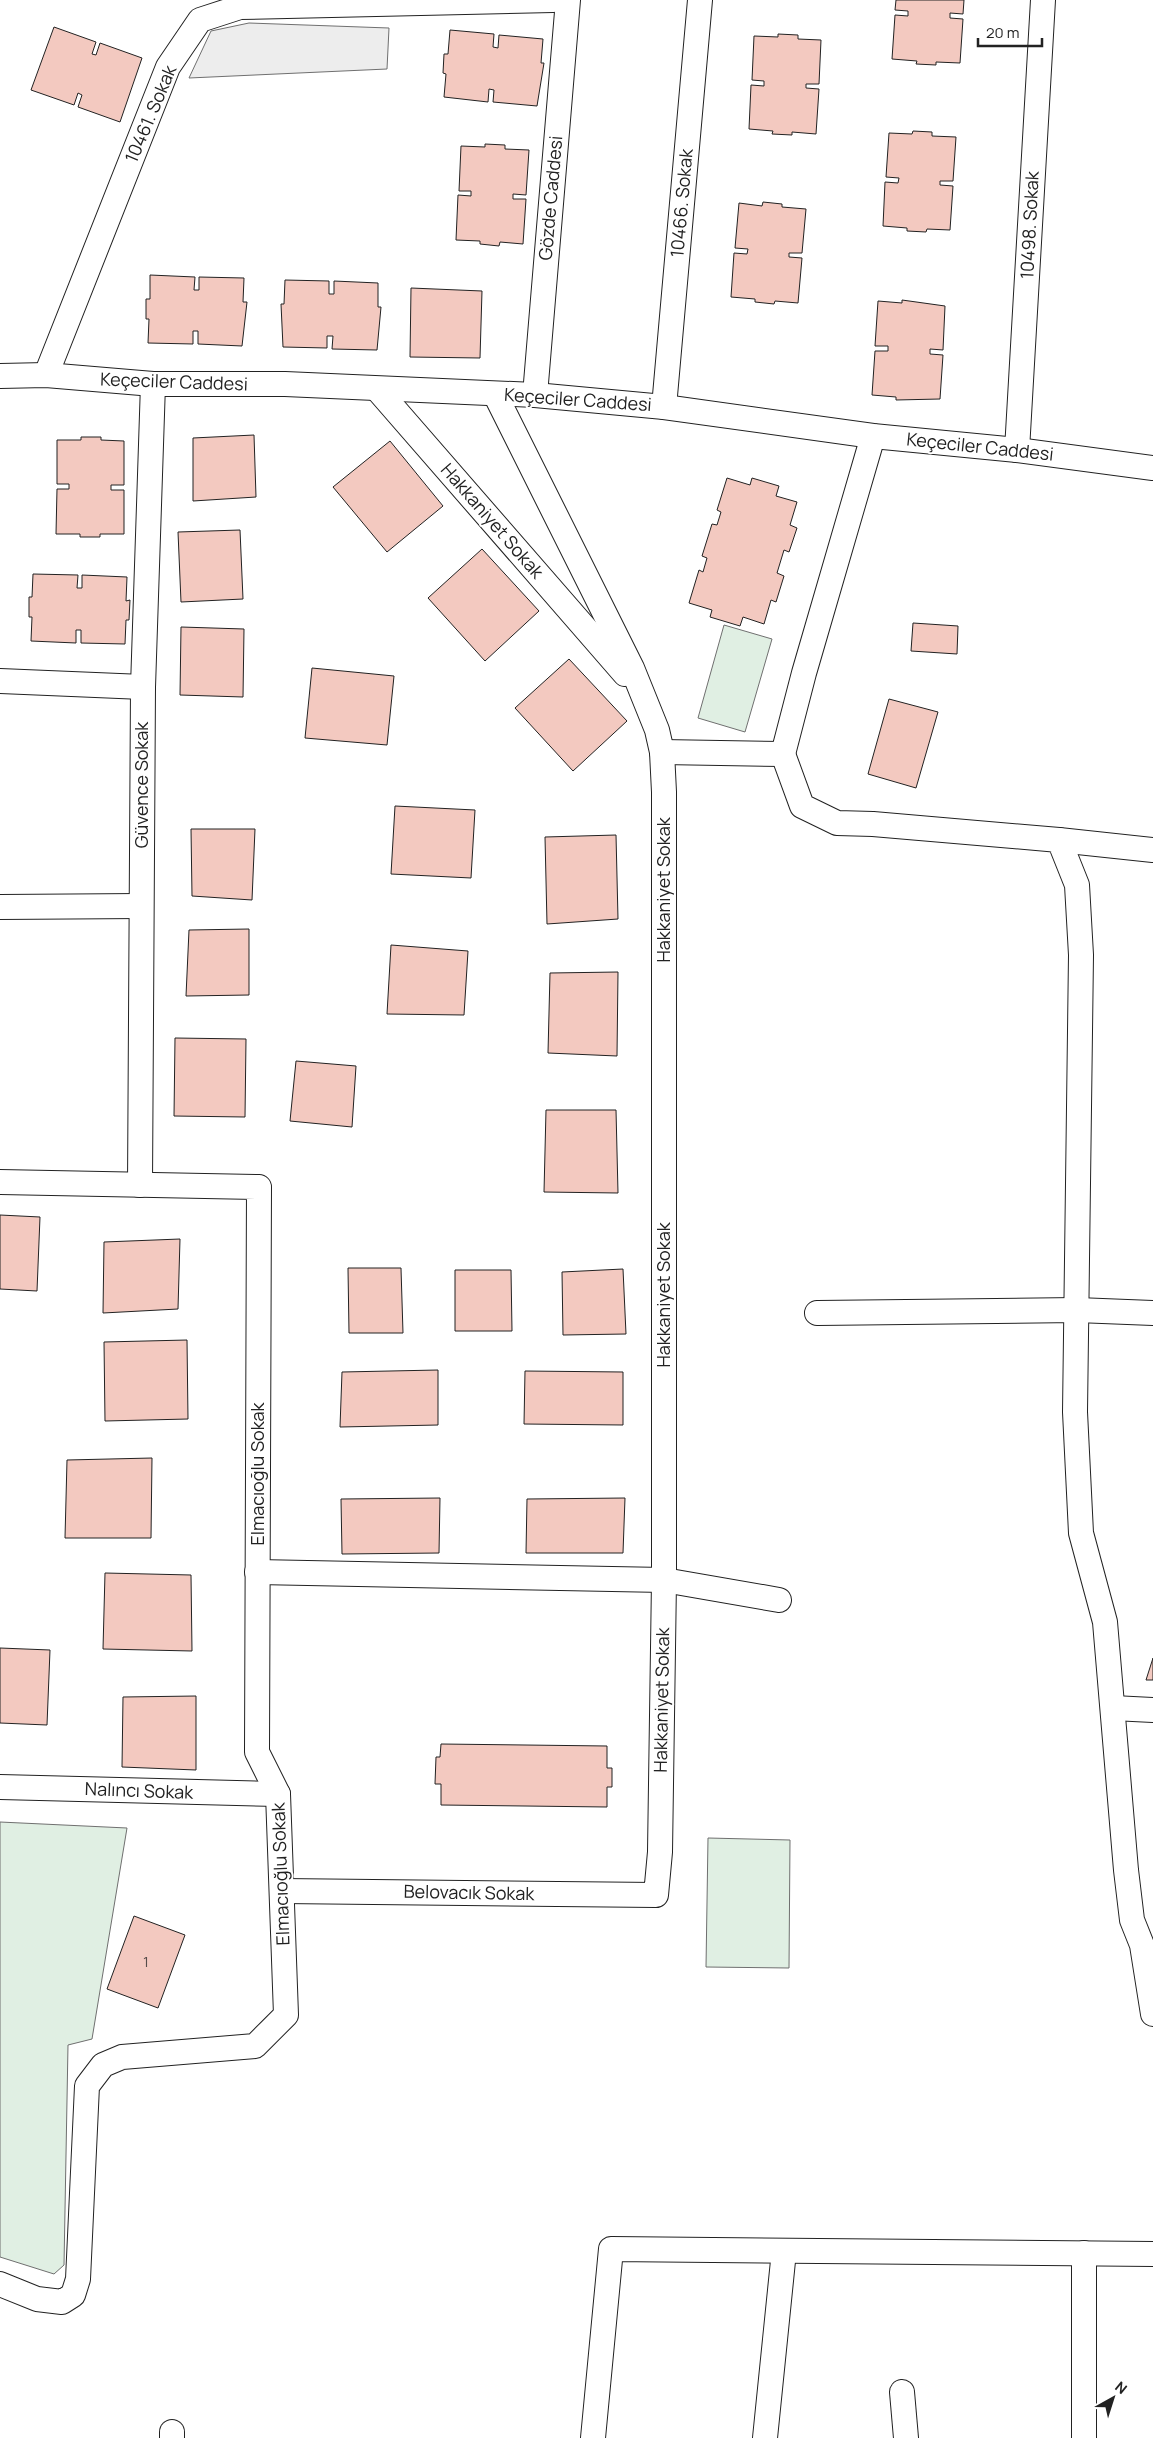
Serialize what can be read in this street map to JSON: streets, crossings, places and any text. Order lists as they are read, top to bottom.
{
  "streets": {
    "street": [
      "10461. Sokak",
      "Gözde Caddesi",
      "10466. Sokak",
      "10498. Sokak",
      "Keçeciler Caddesi",
      "Hakkaniyet Sokak",
      "Güvence Sokak",
      "Elmacıoğlu Sokak",
      "Nalıncı Sokak",
      "Belovacık Sokak"
    ]
  },
  "crossings": [
    ["10461. Sokak", "Keçeciler Caddesi"],
    ["Gözde Caddesi", "Keçeciler Caddesi"],
    ["10466. Sokak", "Keçeciler Caddesi"],
    ["10498. Sokak", "Keçeciler Caddesi"],
    ["Keçeciler Caddesi", "Hakkaniyet Sokak"],
    ["Keçeciler Caddesi", "Güvence Sokak"],
    ["Hakkaniyet Sokak", "Belovacık Sokak"],
    ["Güvence Sokak", "Elmacıoğlu Sokak"],
    ["Elmacıoğlu Sokak", "Nalıncı Sokak"],
    ["Elmacıoğlu Sokak", "Belovacık Sokak"]
  ],
  "house_numbers": ["1"],
  "scale_bar": "20 m",
  "north": "top right"
}
